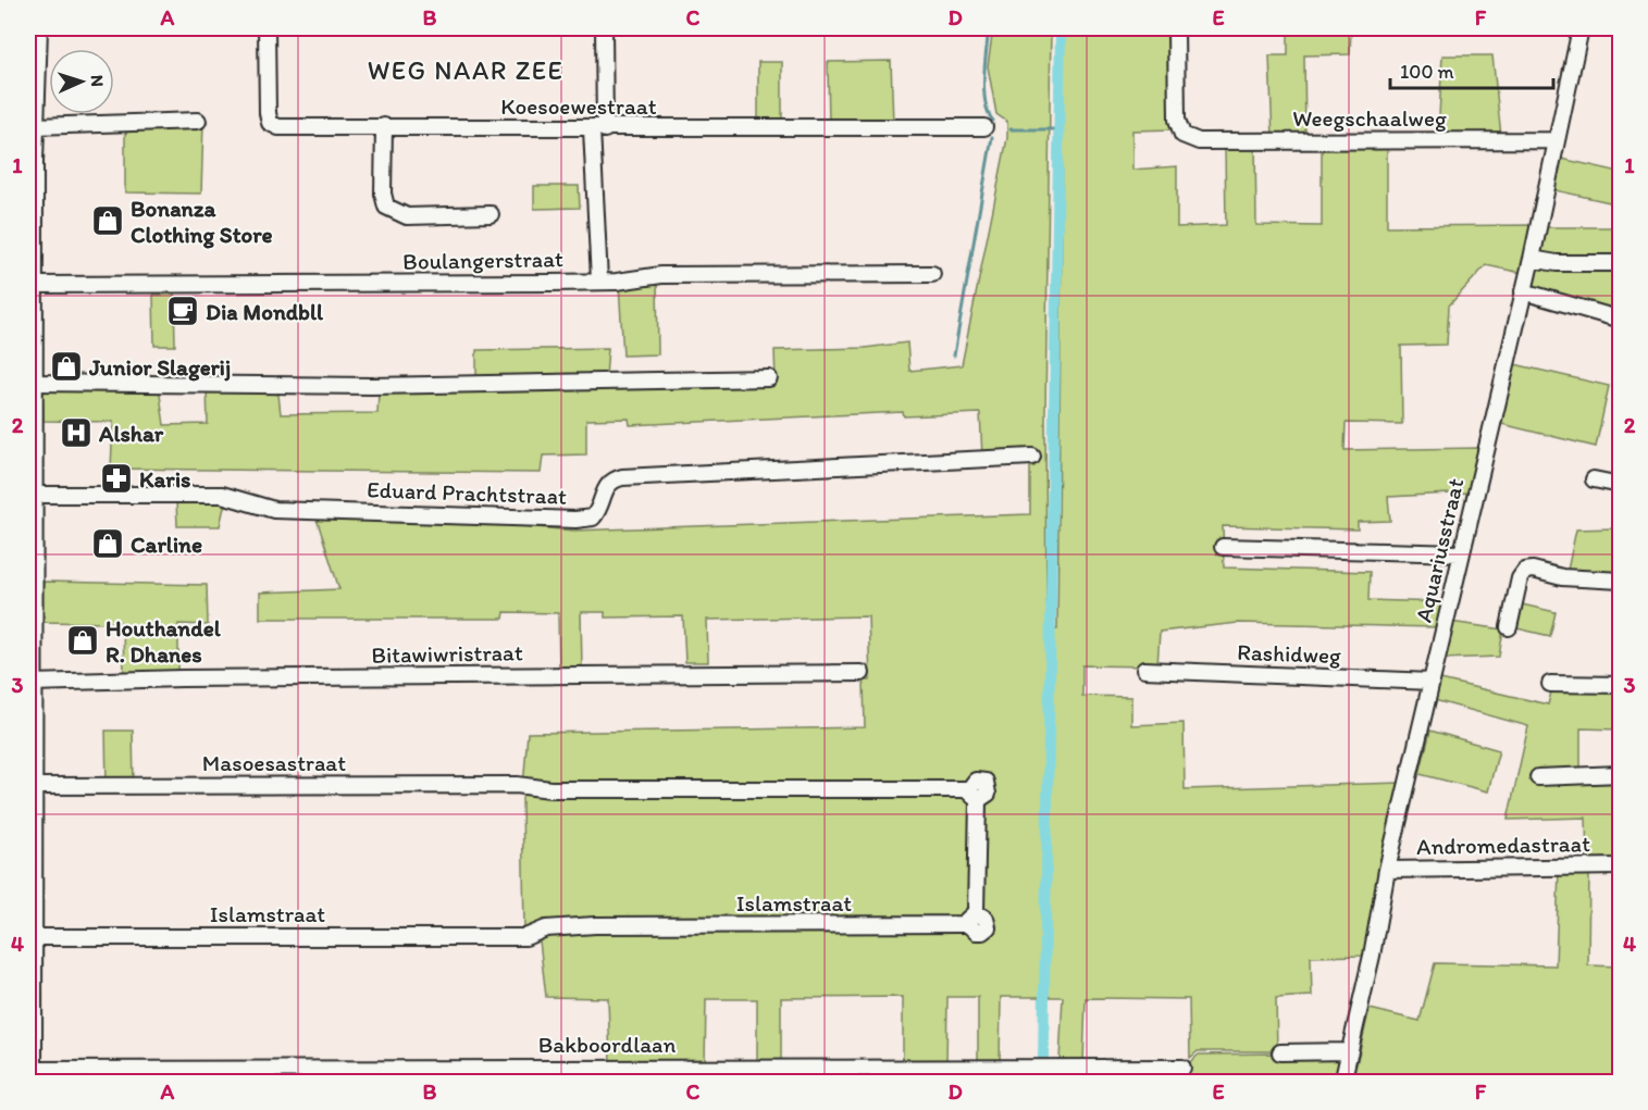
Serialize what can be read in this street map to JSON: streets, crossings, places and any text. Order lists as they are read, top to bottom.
{
  "streets": {
    "street": [
      "Koesoewestraat",
      "Weegschaalweg",
      "Boulangerstraat",
      "Eduard Prachtstraat",
      "Aquariusstraat",
      "Bitawiwristraat",
      "Rashidweg",
      "Masoesastraat",
      "Andromedastraat",
      "Islamstraat",
      "Bakboordlaan"
    ]
  },
  "crossings": [
    ["Weegschaalweg", "Aquariusstraat"],
    ["Aquariusstraat", "Rashidweg"],
    ["Aquariusstraat", "Andromedastraat"],
    ["Masoesastraat", "Islamstraat"]
  ],
  "districts": ["WEG NAAR ZEE"],
  "places": {
    "shop": [
      "Bonanza Clothing Store",
      "Junior Slagerij",
      "Carline",
      "Houthandel R. Dhanes"
    ],
    "cafe": ["Dia Mondbll"],
    "hospital": ["Alshar"],
    "pharmacy": ["Karis"]
  },
  "scale_bar": "100 m",
  "north": "right",
  "grid": {
    "columns": [
      "A",
      "B",
      "C",
      "D",
      "E",
      "F"
    ],
    "rows": [
      "1",
      "2",
      "3",
      "4"
    ]
  }
}
